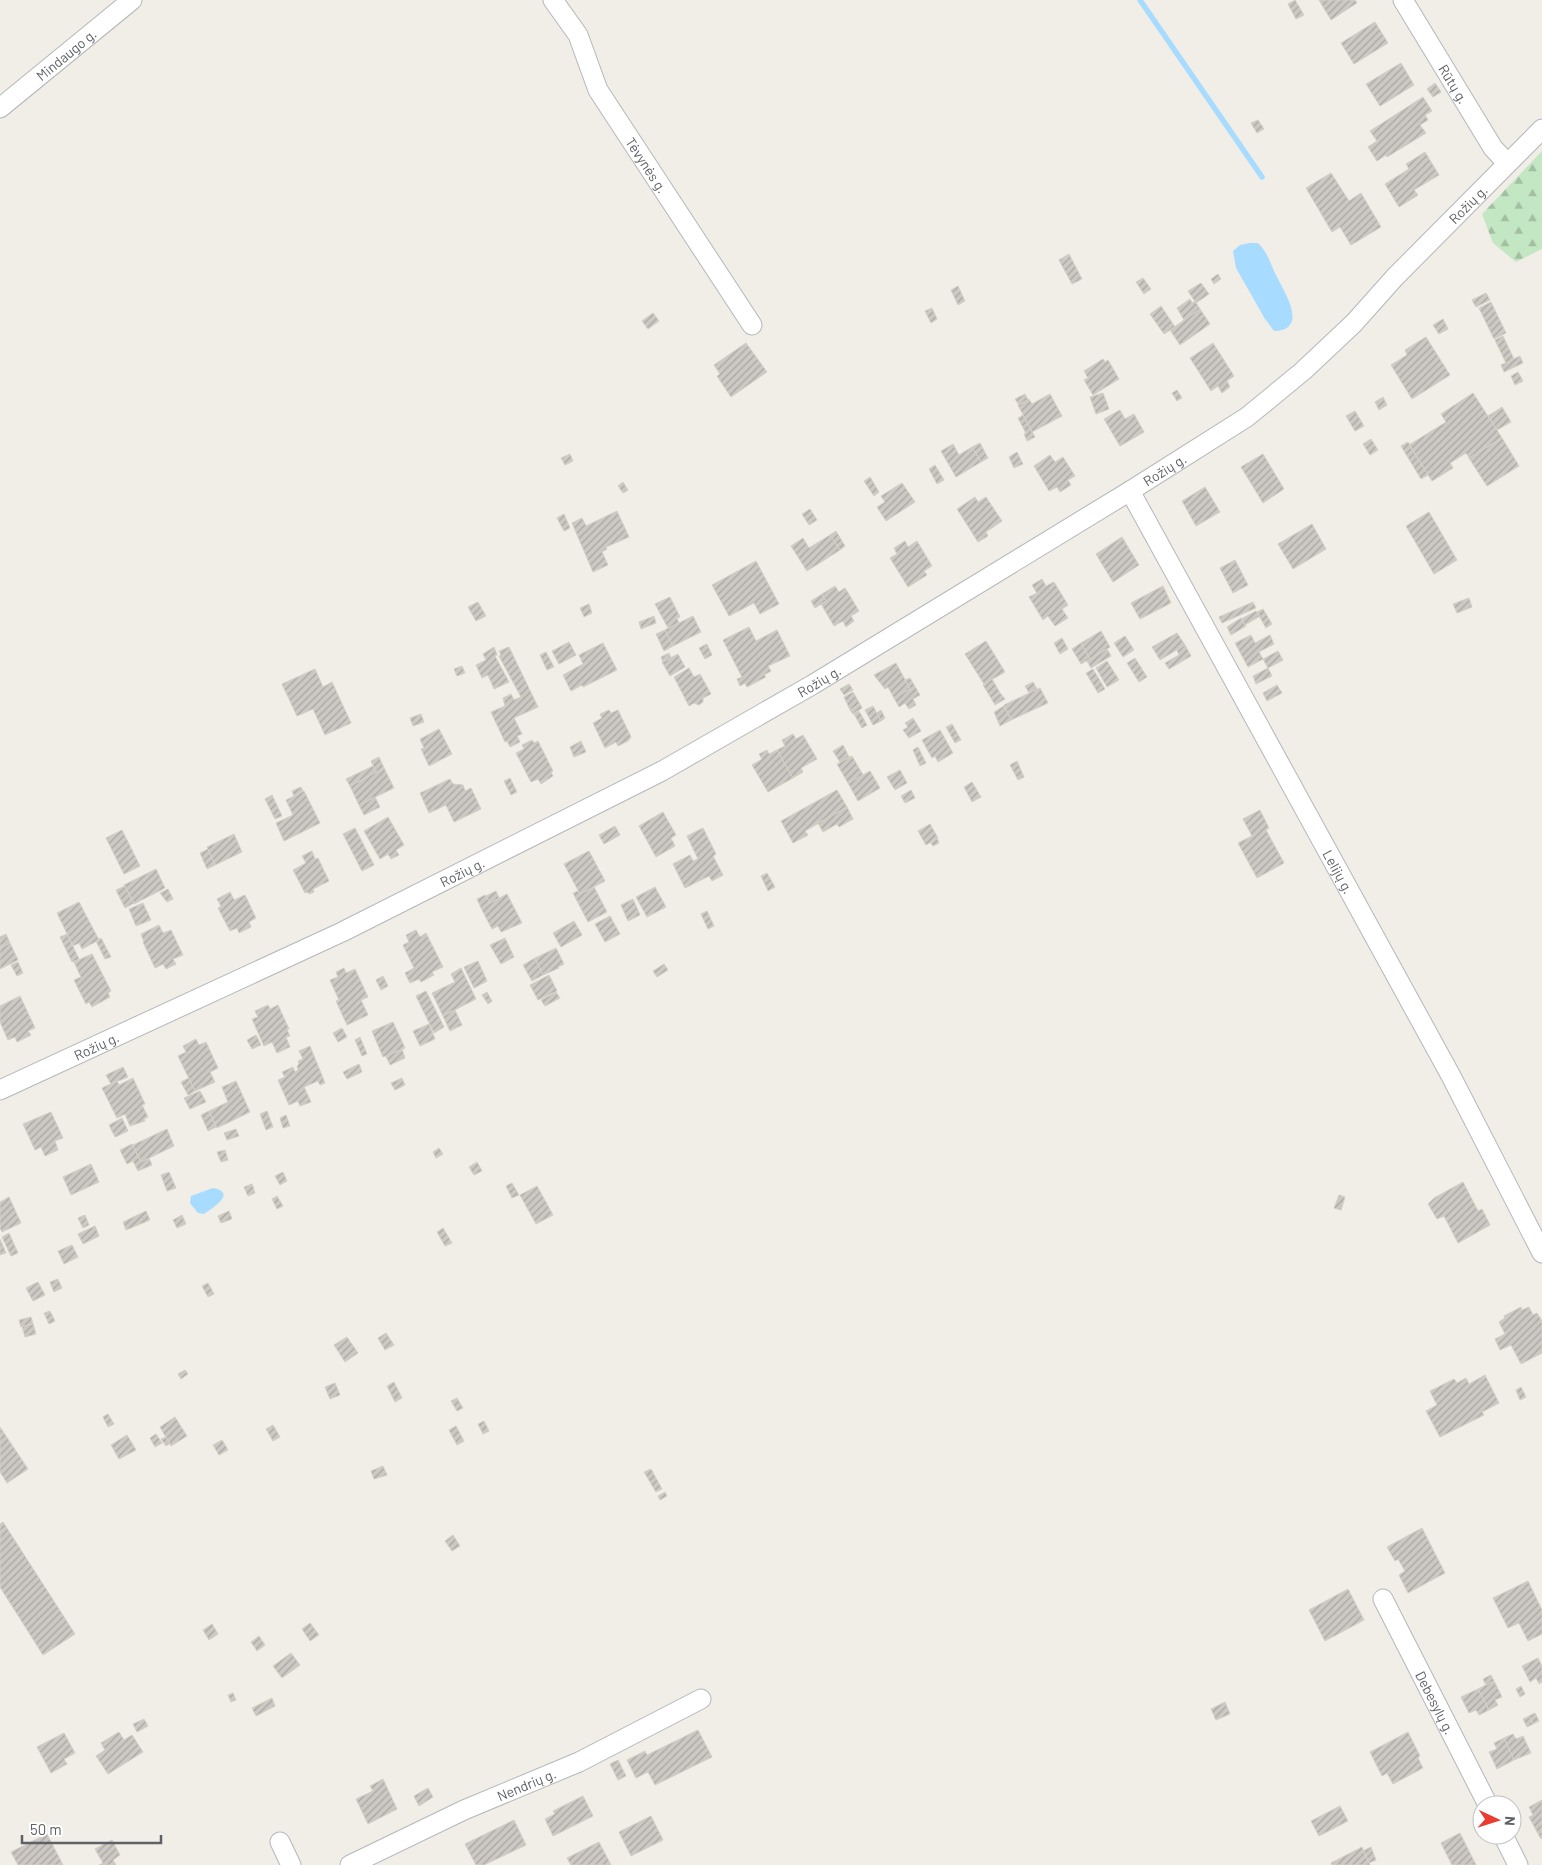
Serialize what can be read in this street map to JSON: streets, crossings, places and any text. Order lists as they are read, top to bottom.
{
  "streets": {
    "street": [
      "Mindaugo g.",
      "Rūtų g.",
      "Tėvynės g.",
      "Rožių g.",
      "Lelijų g.",
      "Debesylų g.",
      "Nendrių g."
    ]
  },
  "crossings": [
    ["Rūtų g.", "Rožių g."],
    ["Rožių g.", "Lelijų g."]
  ],
  "scale_bar": "50 m",
  "north": "right"
}
